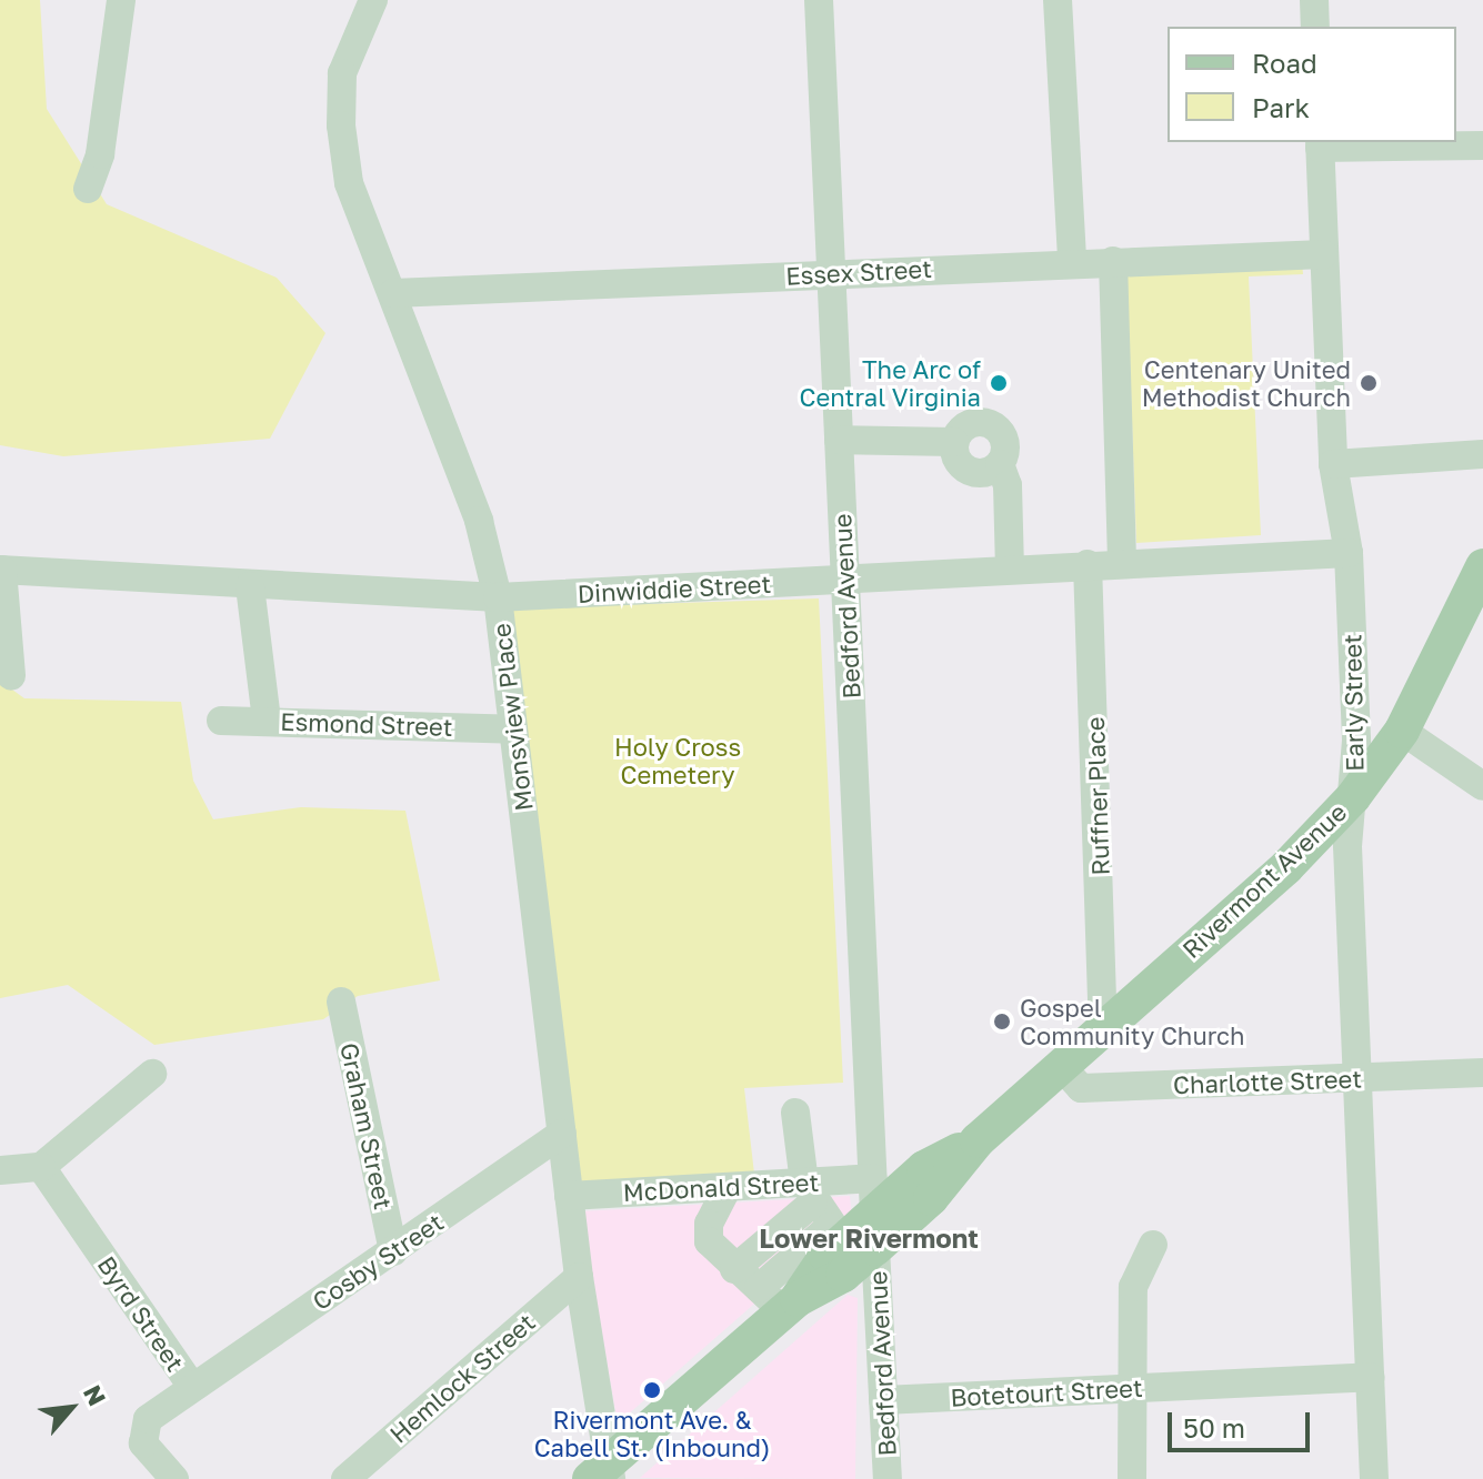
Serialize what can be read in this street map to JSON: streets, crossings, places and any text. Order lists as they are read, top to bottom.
{
  "streets": {
    "main road": ["Rivermont Avenue"],
    "street": [
      "Essex Street",
      "Dinwiddie Street",
      "Bedford Avenue",
      "Early Street",
      "Monsview Place",
      "Esmond Street",
      "Ruffner Place",
      "Charlotte Street",
      "Graham Street",
      "McDonald Street",
      "Cosby Street",
      "Byrd Street",
      "Hemlock Street",
      "Botetourt Street"
    ]
  },
  "crossings": [
    ["Essex Street", "Bedford Avenue"],
    ["Essex Street", "Early Street"],
    ["Essex Street", "Monsview Place"],
    ["Dinwiddie Street", "Bedford Avenue"],
    ["Dinwiddie Street", "Early Street"],
    ["Dinwiddie Street", "Monsview Place"],
    ["Dinwiddie Street", "Ruffner Place"],
    ["Bedford Avenue", "Rivermont Avenue"],
    ["Bedford Avenue", "McDonald Street"],
    ["Bedford Avenue", "Botetourt Street"],
    ["Early Street", "Rivermont Avenue"],
    ["Early Street", "Charlotte Street"],
    ["Early Street", "Botetourt Street"],
    ["Monsview Place", "Esmond Street"],
    ["Monsview Place", "Rivermont Avenue"],
    ["Monsview Place", "McDonald Street"],
    ["Monsview Place", "Cosby Street"],
    ["Monsview Place", "Hemlock Street"],
    ["Ruffner Place", "Rivermont Avenue"],
    ["Rivermont Avenue", "Charlotte Street"],
    ["Rivermont Avenue", "McDonald Street"],
    ["Graham Street", "Cosby Street"],
    ["Cosby Street", "Byrd Street"]
  ],
  "districts": ["Lower Rivermont"],
  "parks": ["Holy Cross Cemetery"],
  "places": [
    "The Arc of Central Virginia",
    "Centenary United Methodist Church",
    "Gospel Community Church",
    "Rivermont Ave. & Cabell St. (Inbound)"
  ],
  "legend": ["Road", "Park"],
  "scale_bar": "50 m",
  "north": "top right"
}
